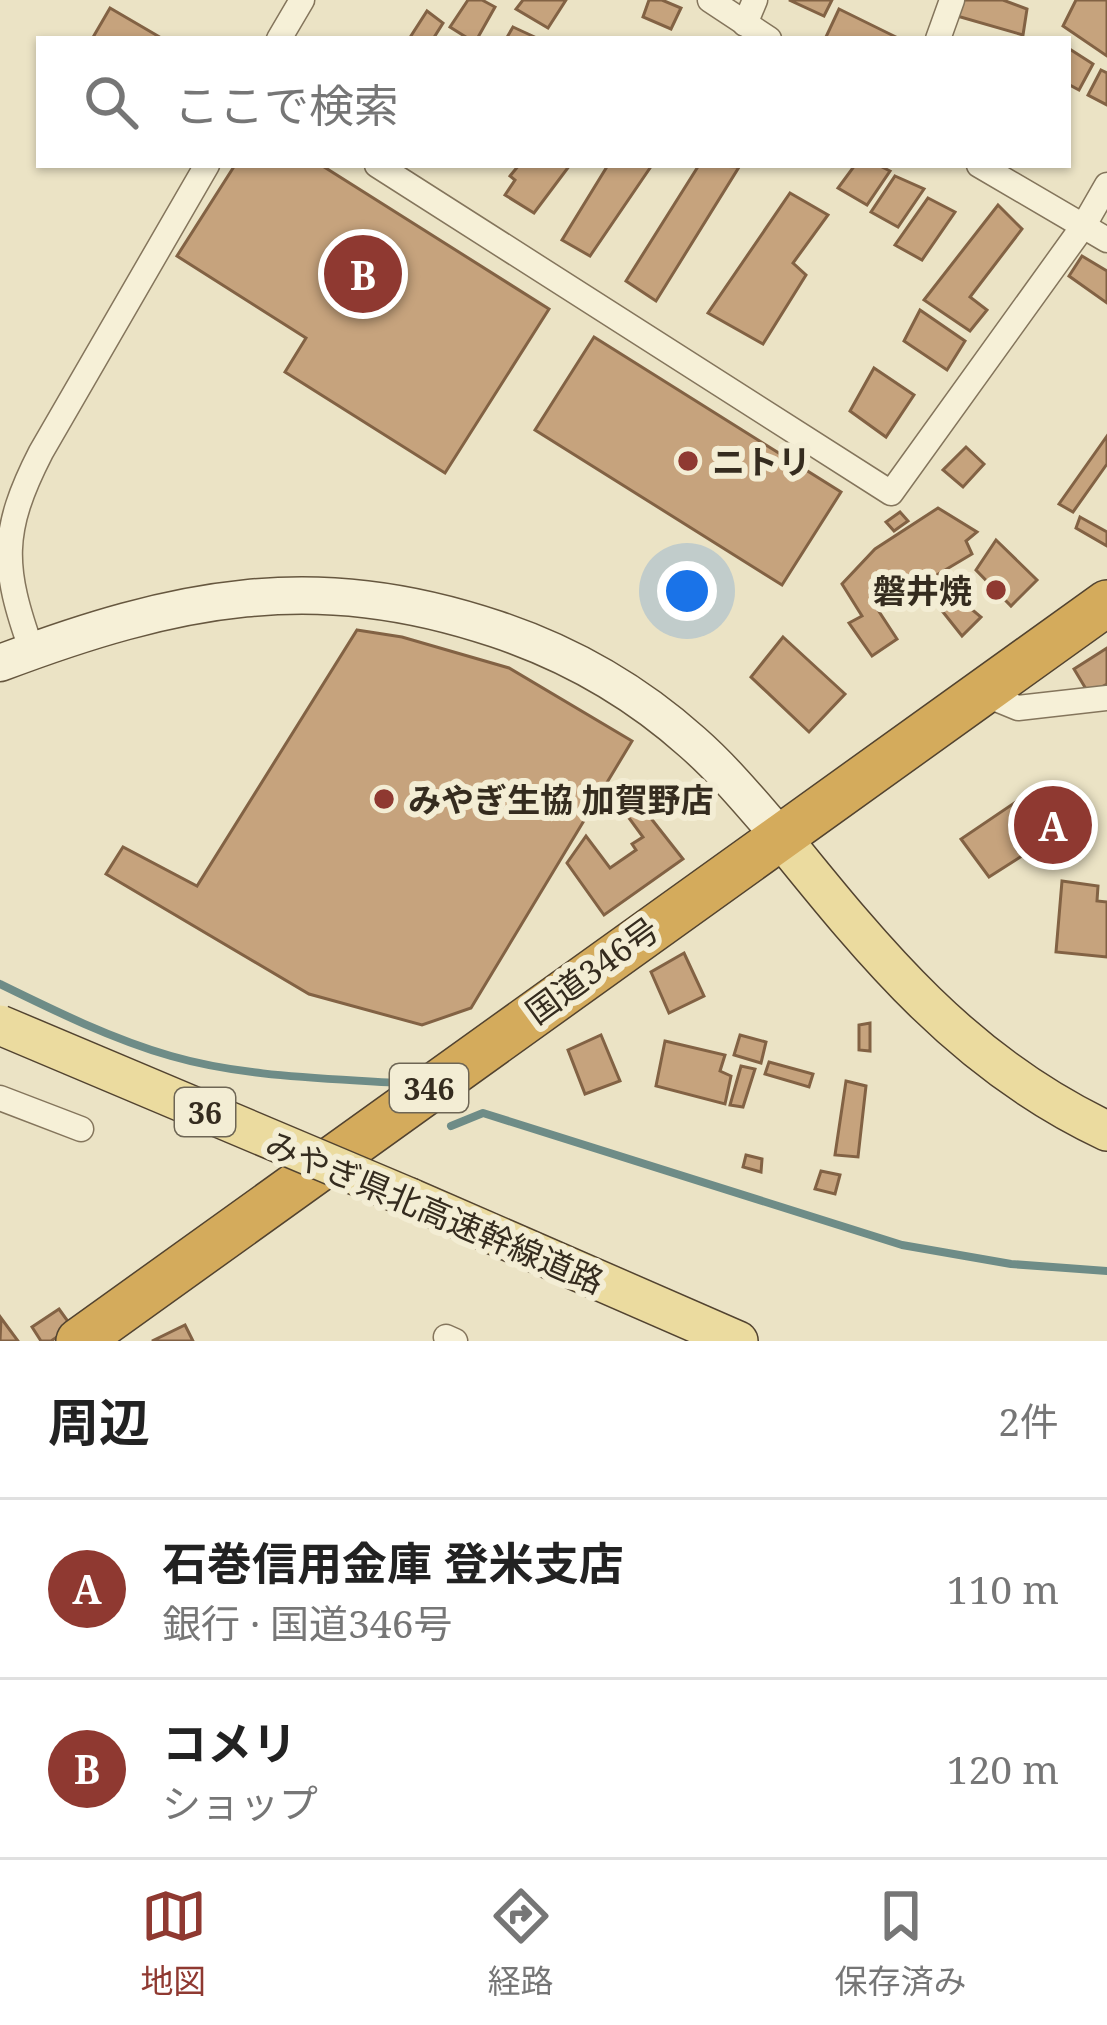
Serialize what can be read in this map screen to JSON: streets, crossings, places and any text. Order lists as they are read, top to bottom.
{
  "streets": {
    "highway": ["国道346号", "346"],
    "main road": ["36", "みやぎ県北高速幹線道路"]
  },
  "places": ["ニトリ", "磐井焼", "みやぎ生協 加賀野店"],
  "page": {
    "search": "ここで検索",
    "pins": ["B", "A"],
    "heading": ["周辺", "2件"],
    "list": [
      {
        "mark": "A",
        "name": "石巻信用金庫 登米支店",
        "note": "銀行 · 国道346号",
        "value": "110 m"
      },
      {
        "mark": "B",
        "name": "コメリ",
        "note": "ショップ",
        "value": "120 m"
      }
    ],
    "nav": ["地図", "経路", "保存済み"]
  }
}
